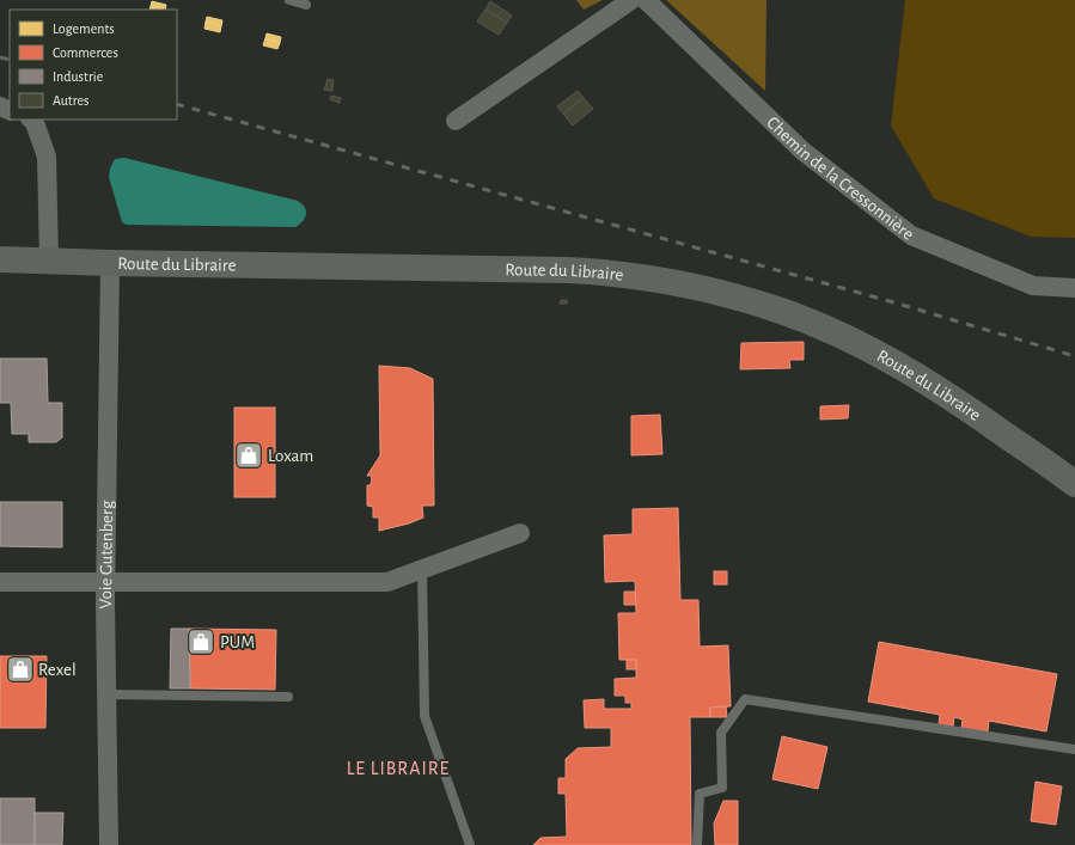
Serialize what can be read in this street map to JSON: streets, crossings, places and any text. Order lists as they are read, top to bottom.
{
  "streets": {
    "main road": ["Route du Libraire"],
    "street": ["Chemin de la Cressonnière", "Voie Gutenberg"]
  },
  "crossings": [
    ["Route du Libraire", "Voie Gutenberg"]
  ],
  "districts": ["LE LIBRAIRE"],
  "places": {
    "shop": ["Loxam", "PUM", "Rexel"]
  },
  "legend": [
    "Logements",
    "Commerces",
    "Industrie",
    "Autres"
  ]
}
